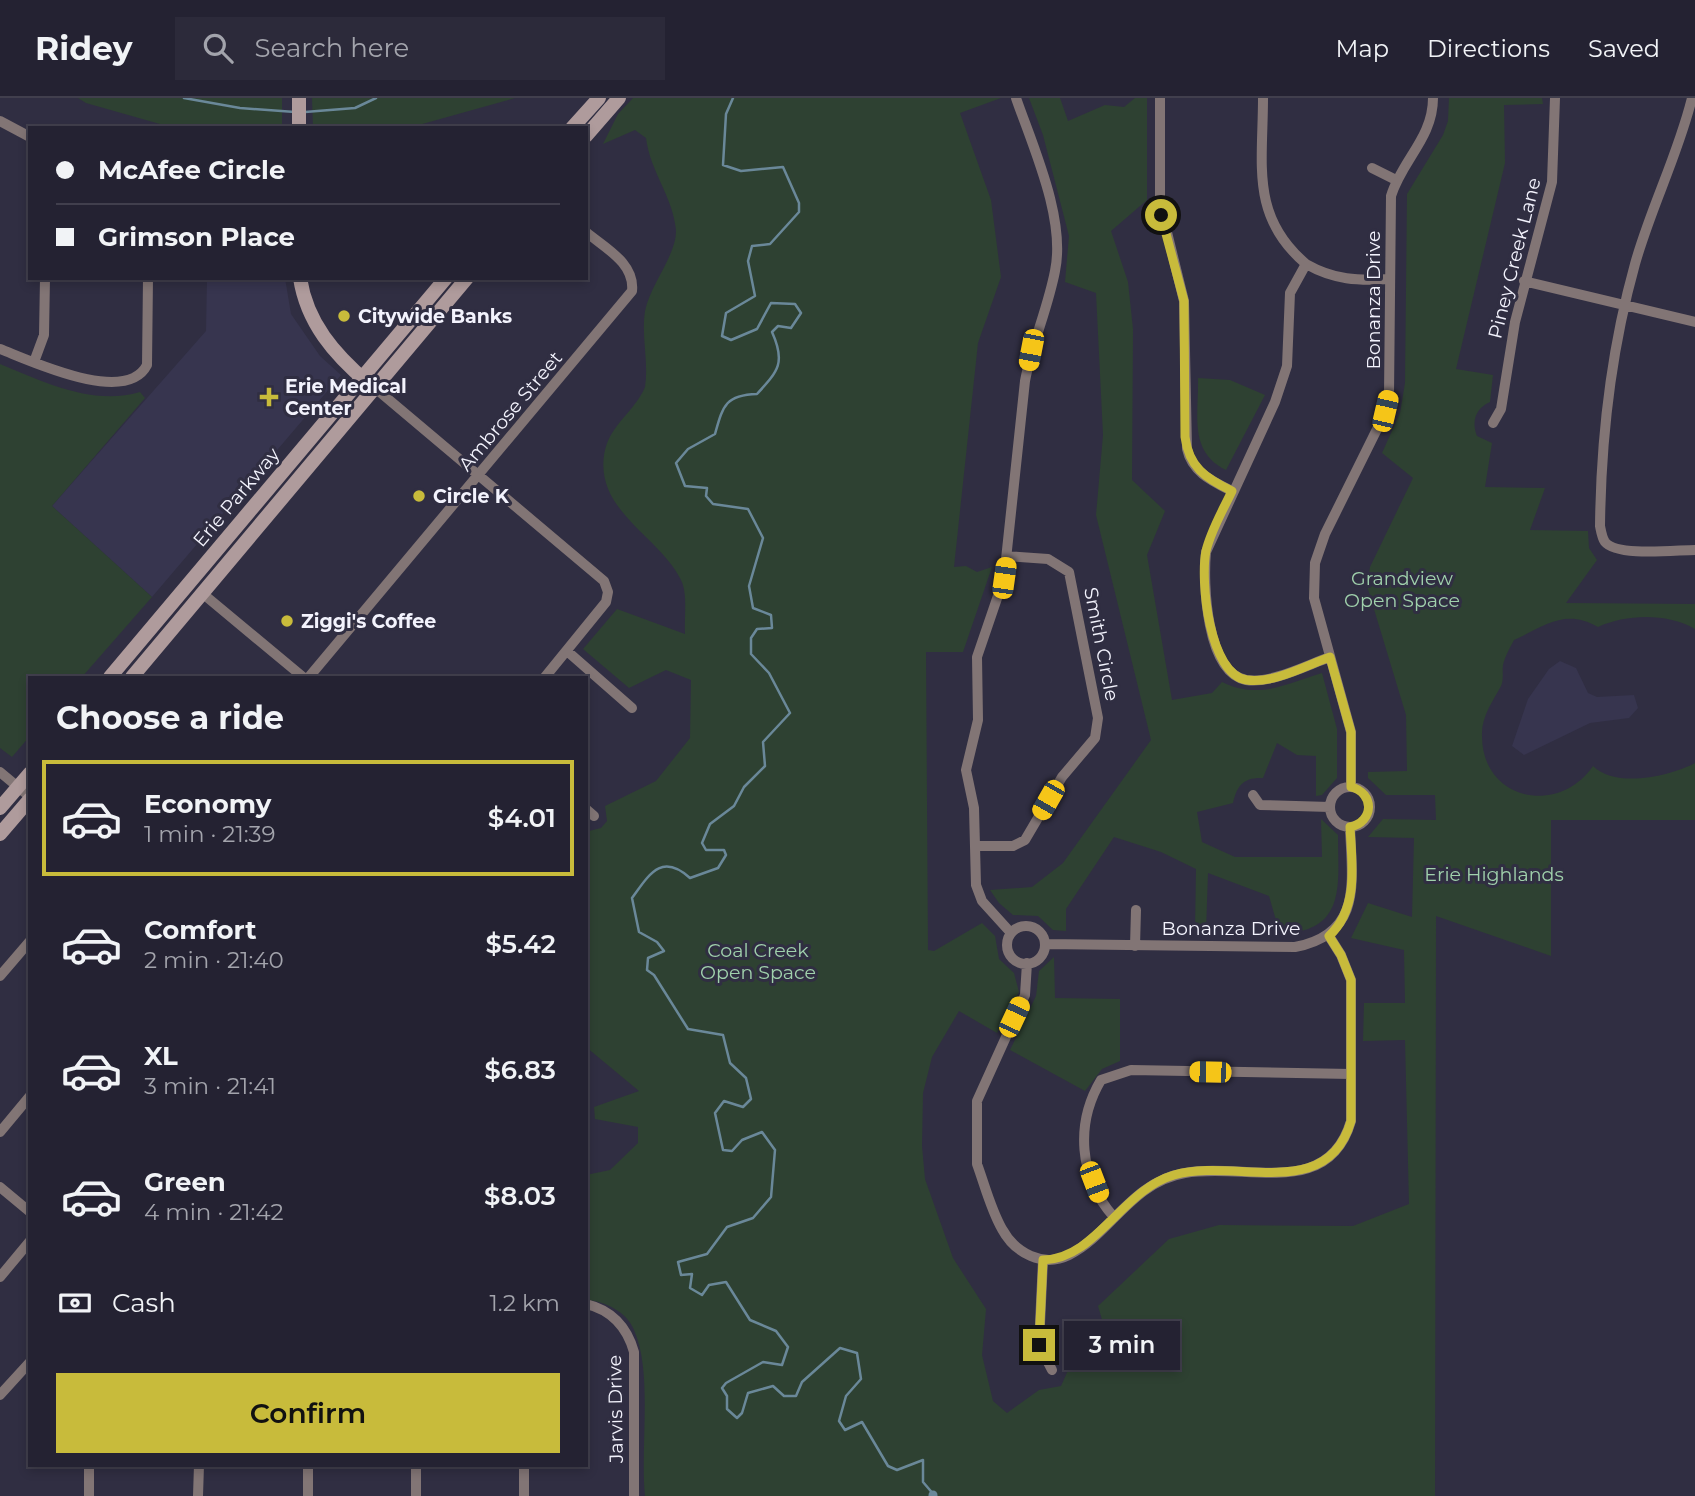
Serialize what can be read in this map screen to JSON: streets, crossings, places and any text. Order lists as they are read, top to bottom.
{
  "streets": {
    "main road": ["Erie Parkway"],
    "street": [
      "Piney Creek Lane",
      "Bonanza Drive",
      "Ambrose Street",
      "Smith Circle",
      "Jarvis Drive"
    ]
  },
  "parks": ["Grandview Open Space", "Erie Highlands", "Coal Creek Open Space"],
  "places": {
    "other": ["Citywide Banks", "Circle K", "Ziggi's Coffee"],
    "health": ["Erie Medical Center"]
  },
  "page": {
    "header": "Ridey",
    "search": "Search here",
    "nav": ["Map", "Directions", "Saved"],
    "banner": ["McAfee Circle", "Grimson Place"],
    "heading": "Choose a ride",
    "list": [
      {
        "name": "Economy",
        "note": "1 min · 21:39",
        "value": "$4.01"
      },
      {
        "name": "Comfort",
        "note": "2 min · 21:40",
        "value": "$5.42"
      },
      {
        "name": "XL",
        "note": "3 min · 21:41",
        "value": "$6.83"
      },
      {
        "name": "Green",
        "note": "4 min · 21:42",
        "value": "$8.03"
      }
    ],
    "pay": ["Cash", "1.2 km"],
    "bubble": "3 min",
    "buttons": "Confirm"
  }
}
